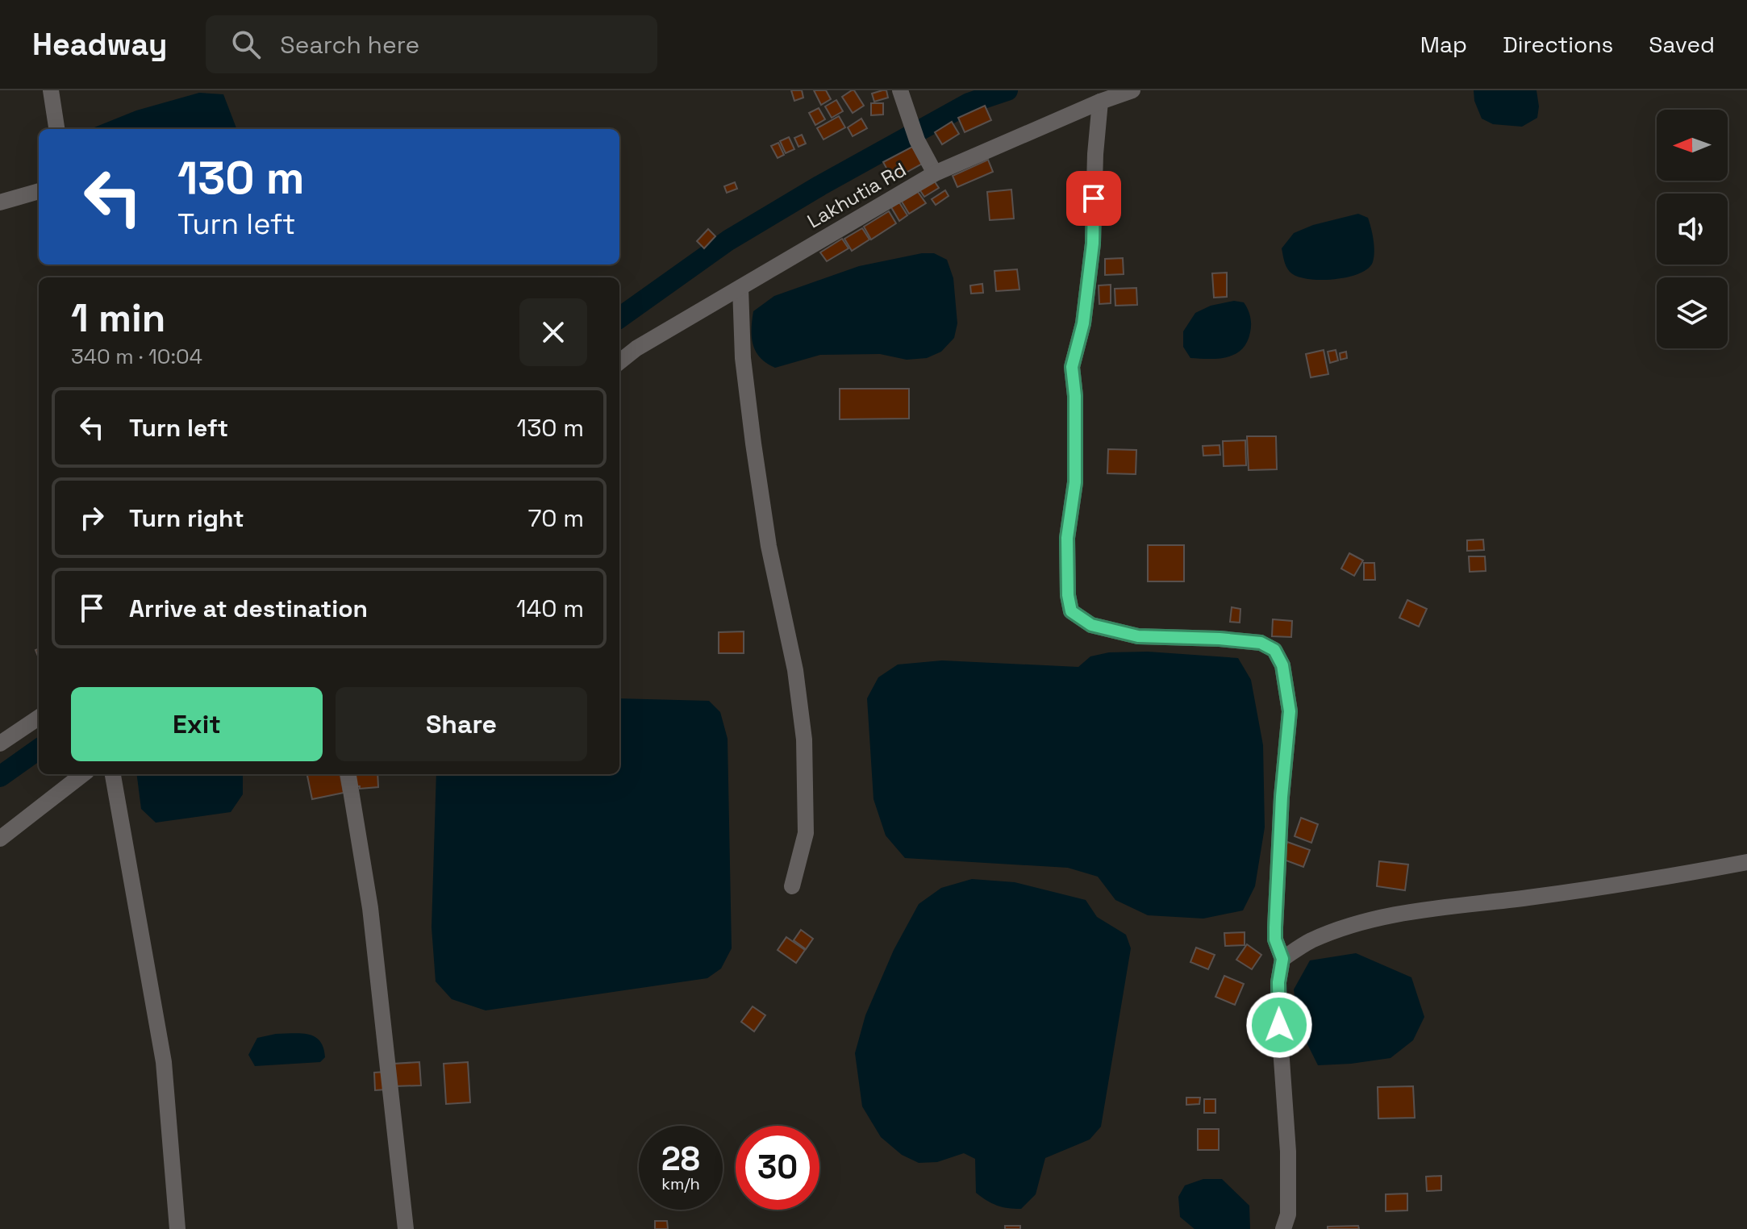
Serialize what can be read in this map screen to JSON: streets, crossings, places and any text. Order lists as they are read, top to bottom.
{
  "streets": {
    "street": ["Lakhutia Rd"]
  },
  "north": "left",
  "page": {
    "header": "Headway",
    "search": "Search here",
    "nav": ["Map", "Directions", "Saved"],
    "turn": ["130 m", "Turn left"],
    "heading": ["1 min", "340 m · 10:04"],
    "list": [
      {
        "name": "Turn left",
        "value": "130 m"
      },
      {
        "name": "Turn right",
        "value": "70 m"
      },
      {
        "name": "Arrive at destination",
        "value": "140 m"
      }
    ],
    "buttons": ["Exit", "Share"],
    "speed": "28 km/h",
    "limit": "30"
  }
}
